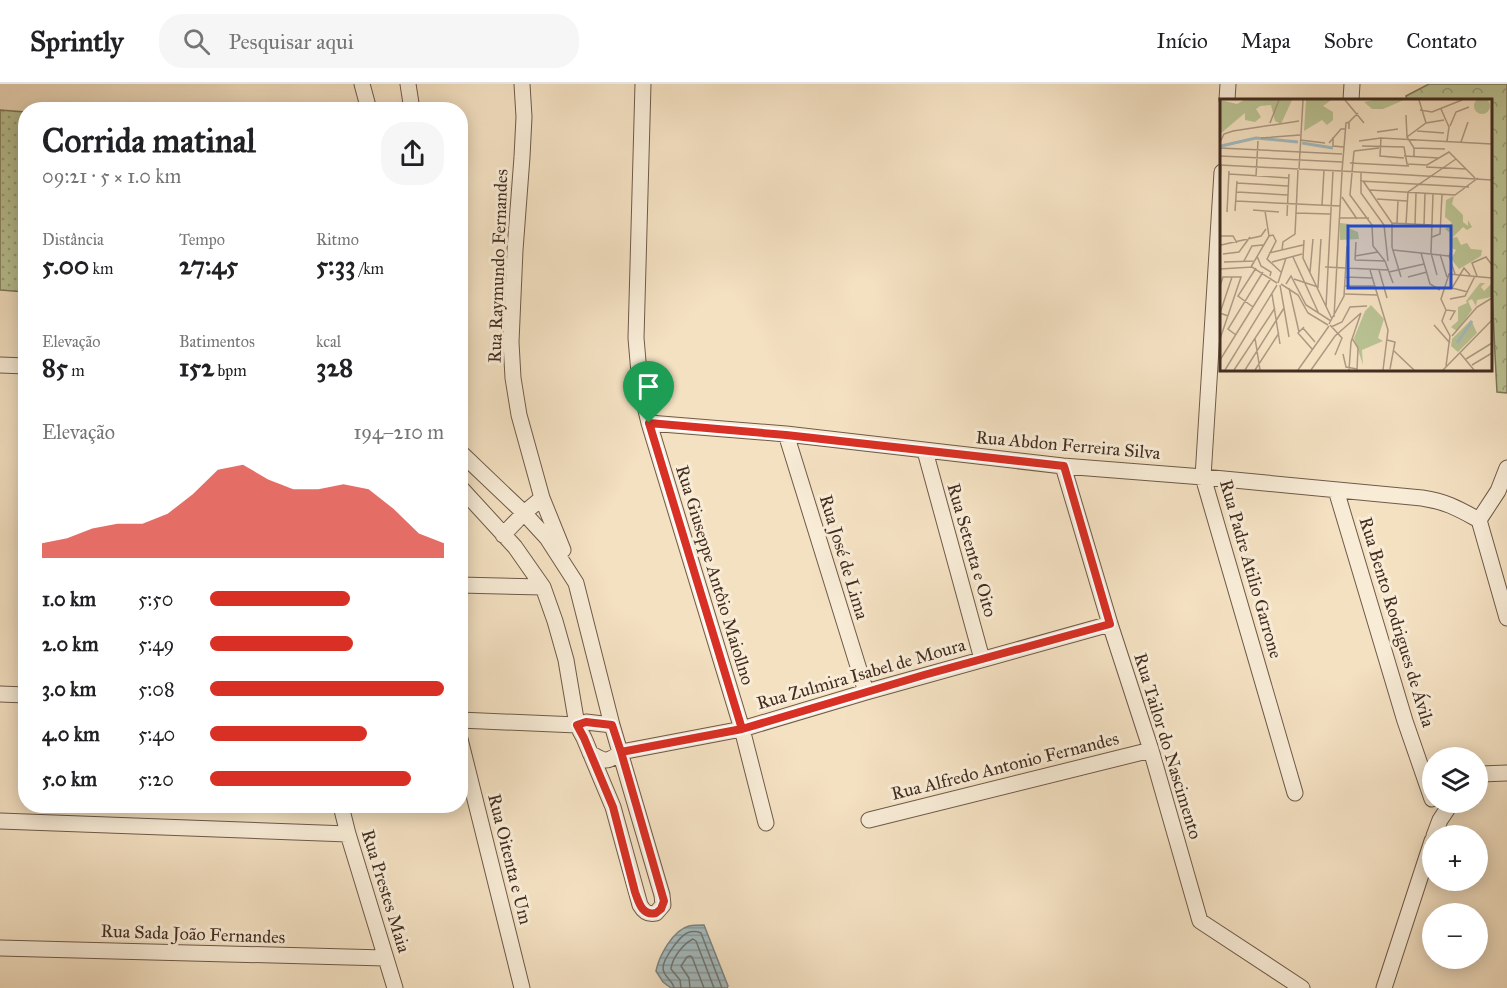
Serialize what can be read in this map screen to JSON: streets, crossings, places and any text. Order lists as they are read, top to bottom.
{
  "streets": {
    "street": [
      "Rua Raymundo Fernandes",
      "Rua Abdon Ferreira Silva",
      "Rua Setenta e Oito",
      "Rua José de Lima",
      "Rua Padre Atilio Garrone",
      "Rua Giuseppe Antôio Maiollno",
      "Rua Bento Rodrigues de Ávila",
      "Rua Zulmira Isabel de Moura",
      "Rua Tailor do Nascimento",
      "Rua Alfredo Antonio Fernandes",
      "Rua Oitenta e Um",
      "Rua Prestes Maia",
      "Rua Sada João Fernandes"
    ]
  },
  "crossings": [
    ["Rua Abdon Ferreira Silva", "Rua Setenta e Oito"],
    ["Rua Abdon Ferreira Silva", "Rua José de Lima"],
    ["Rua Abdon Ferreira Silva", "Rua Padre Atilio Garrone"],
    ["Rua Abdon Ferreira Silva", "Rua Giuseppe Antôio Maiollno"],
    ["Rua Abdon Ferreira Silva", "Rua Bento Rodrigues de Ávila"],
    ["Rua Abdon Ferreira Silva", "Rua Tailor do Nascimento"],
    ["Rua Setenta e Oito", "Rua Zulmira Isabel de Moura"],
    ["Rua José de Lima", "Rua Zulmira Isabel de Moura"],
    ["Rua Giuseppe Antôio Maiollno", "Rua Zulmira Isabel de Moura"],
    ["Rua Zulmira Isabel de Moura", "Rua Tailor do Nascimento"],
    ["Rua Tailor do Nascimento", "Rua Alfredo Antonio Fernandes"],
    ["Rua Prestes Maia", "Rua Sada João Fernandes"]
  ],
  "page": {
    "header": "Sprintly",
    "search": "Pesquisar aqui",
    "nav": [
      "Início",
      "Mapa",
      "Sobre",
      "Contato"
    ],
    "heading": ["Corrida matinal", "09:21 · 5 × 1.0 km"],
    "stats": [
      ["Distância", "5.00 km"],
      ["Tempo", "27:45"],
      ["Ritmo", "5:33 /km"],
      ["Elevação", "85 m"],
      ["Batimentos", "152 bpm"],
      ["kcal", "328"]
    ],
    "chart": ["Elevação", "194–210 m"],
    "list": [
      {
        "name": "1.0 km",
        "note": "5:50"
      },
      {
        "name": "2.0 km",
        "note": "5:49"
      },
      {
        "name": "3.0 km",
        "note": "5:08"
      },
      {
        "name": "4.0 km",
        "note": "5:40"
      },
      {
        "name": "5.0 km",
        "note": "5:20"
      }
    ],
    "map_buttons": ["+", "−"]
  }
}
